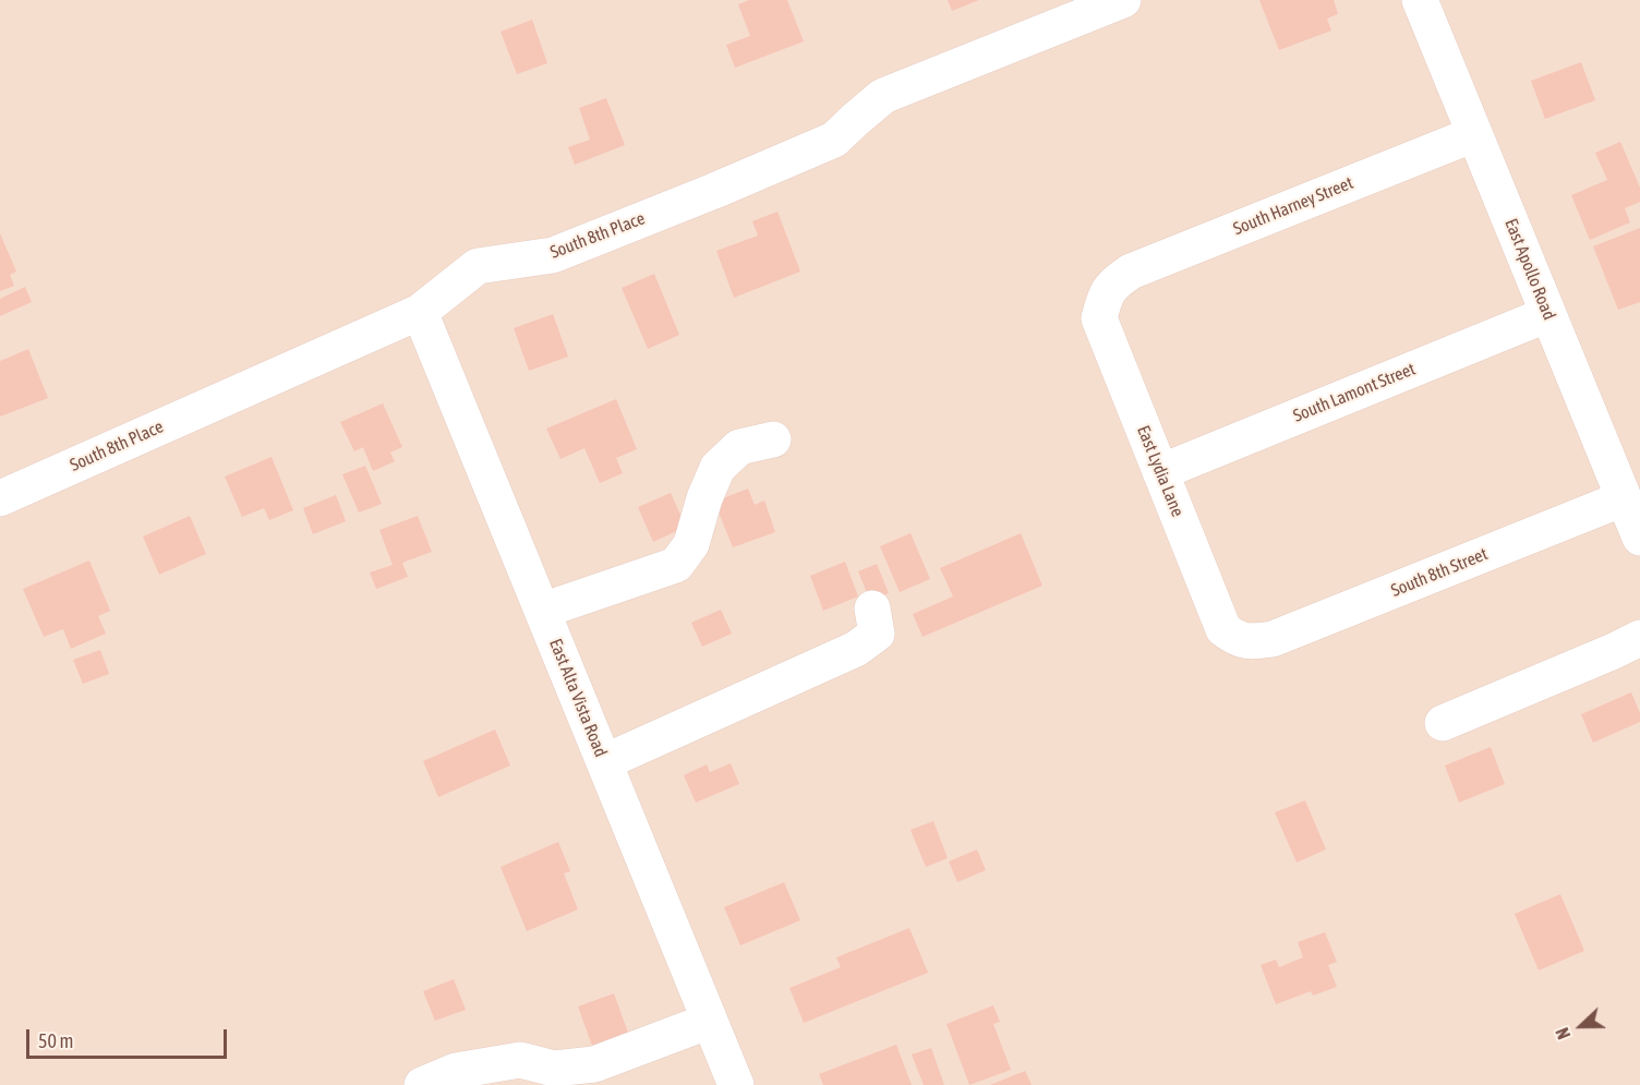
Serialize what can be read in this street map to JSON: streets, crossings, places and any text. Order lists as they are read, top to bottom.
{
  "streets": {
    "street": [
      "South Harney Street",
      "South 8th Place",
      "East Apollo Road",
      "South Lamont Street",
      "East Lydia Lane",
      "South 8th Street",
      "East Alta Vista Road"
    ]
  },
  "crossings": [
    ["South Harney Street", "East Apollo Road"],
    ["South Harney Street", "East Lydia Lane"],
    ["South 8th Place", "East Alta Vista Road"],
    ["East Apollo Road", "South Lamont Street"],
    ["East Apollo Road", "South 8th Street"],
    ["South Lamont Street", "East Lydia Lane"],
    ["East Lydia Lane", "South 8th Street"]
  ],
  "scale_bar": "50 m",
  "north": "left"
}
